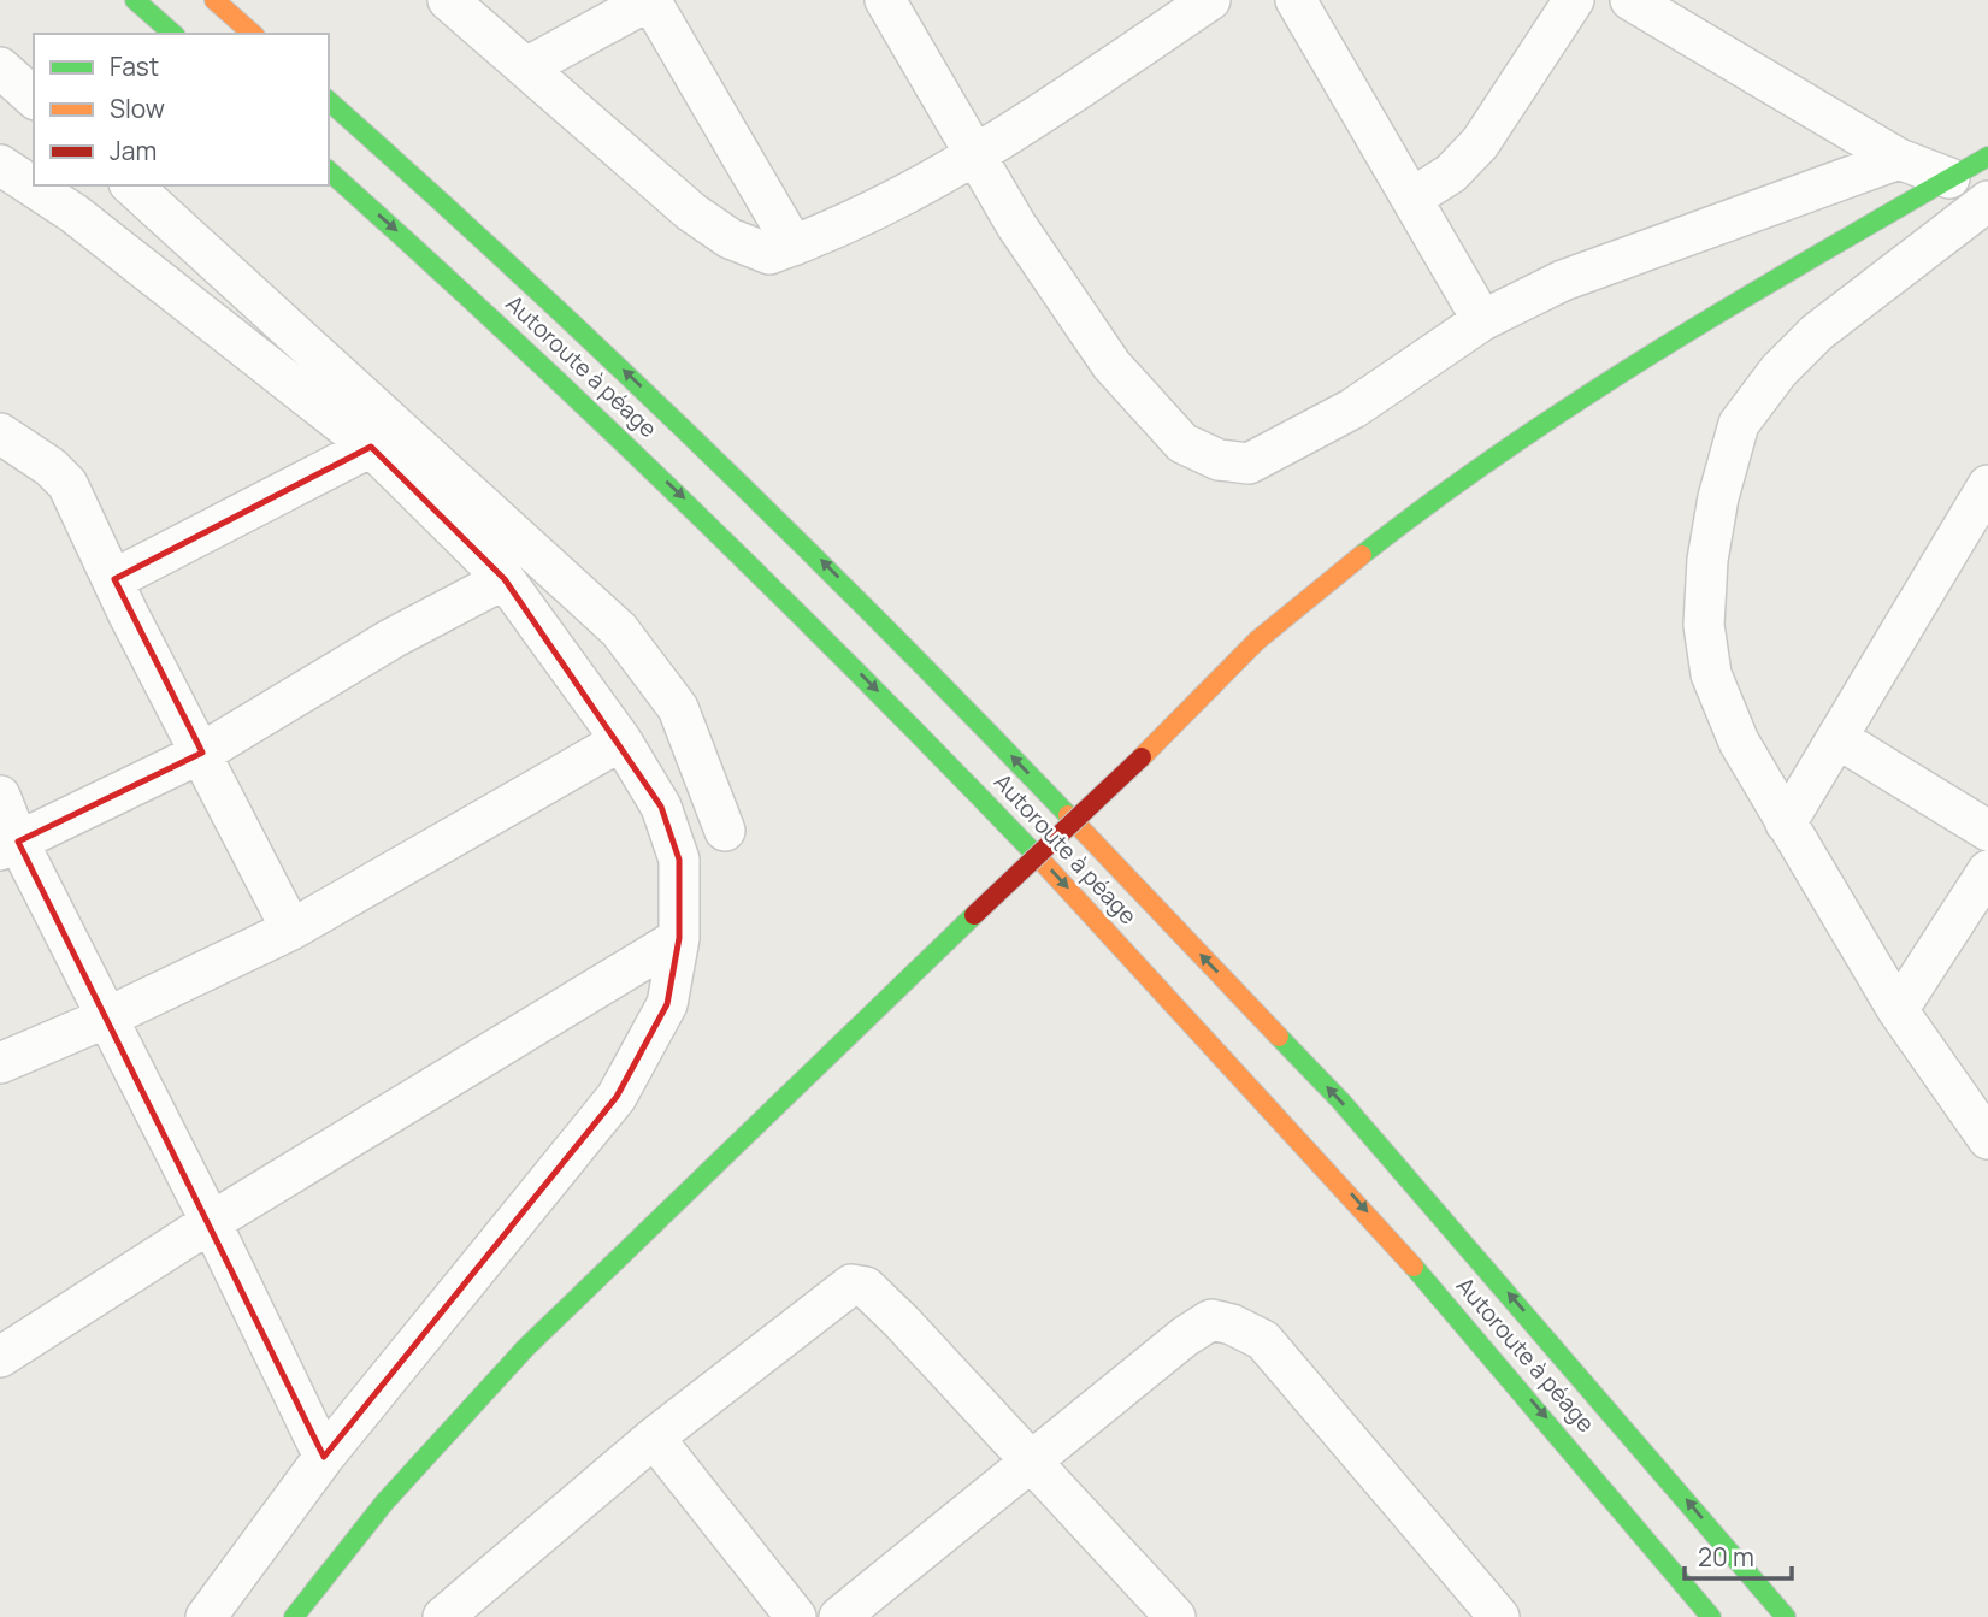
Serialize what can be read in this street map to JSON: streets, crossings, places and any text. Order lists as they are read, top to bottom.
{
  "streets": {
    "main road": ["Autoroute à péage"]
  },
  "legend": ["Fast", "Slow", "Jam"],
  "scale_bar": "20 m"
}
